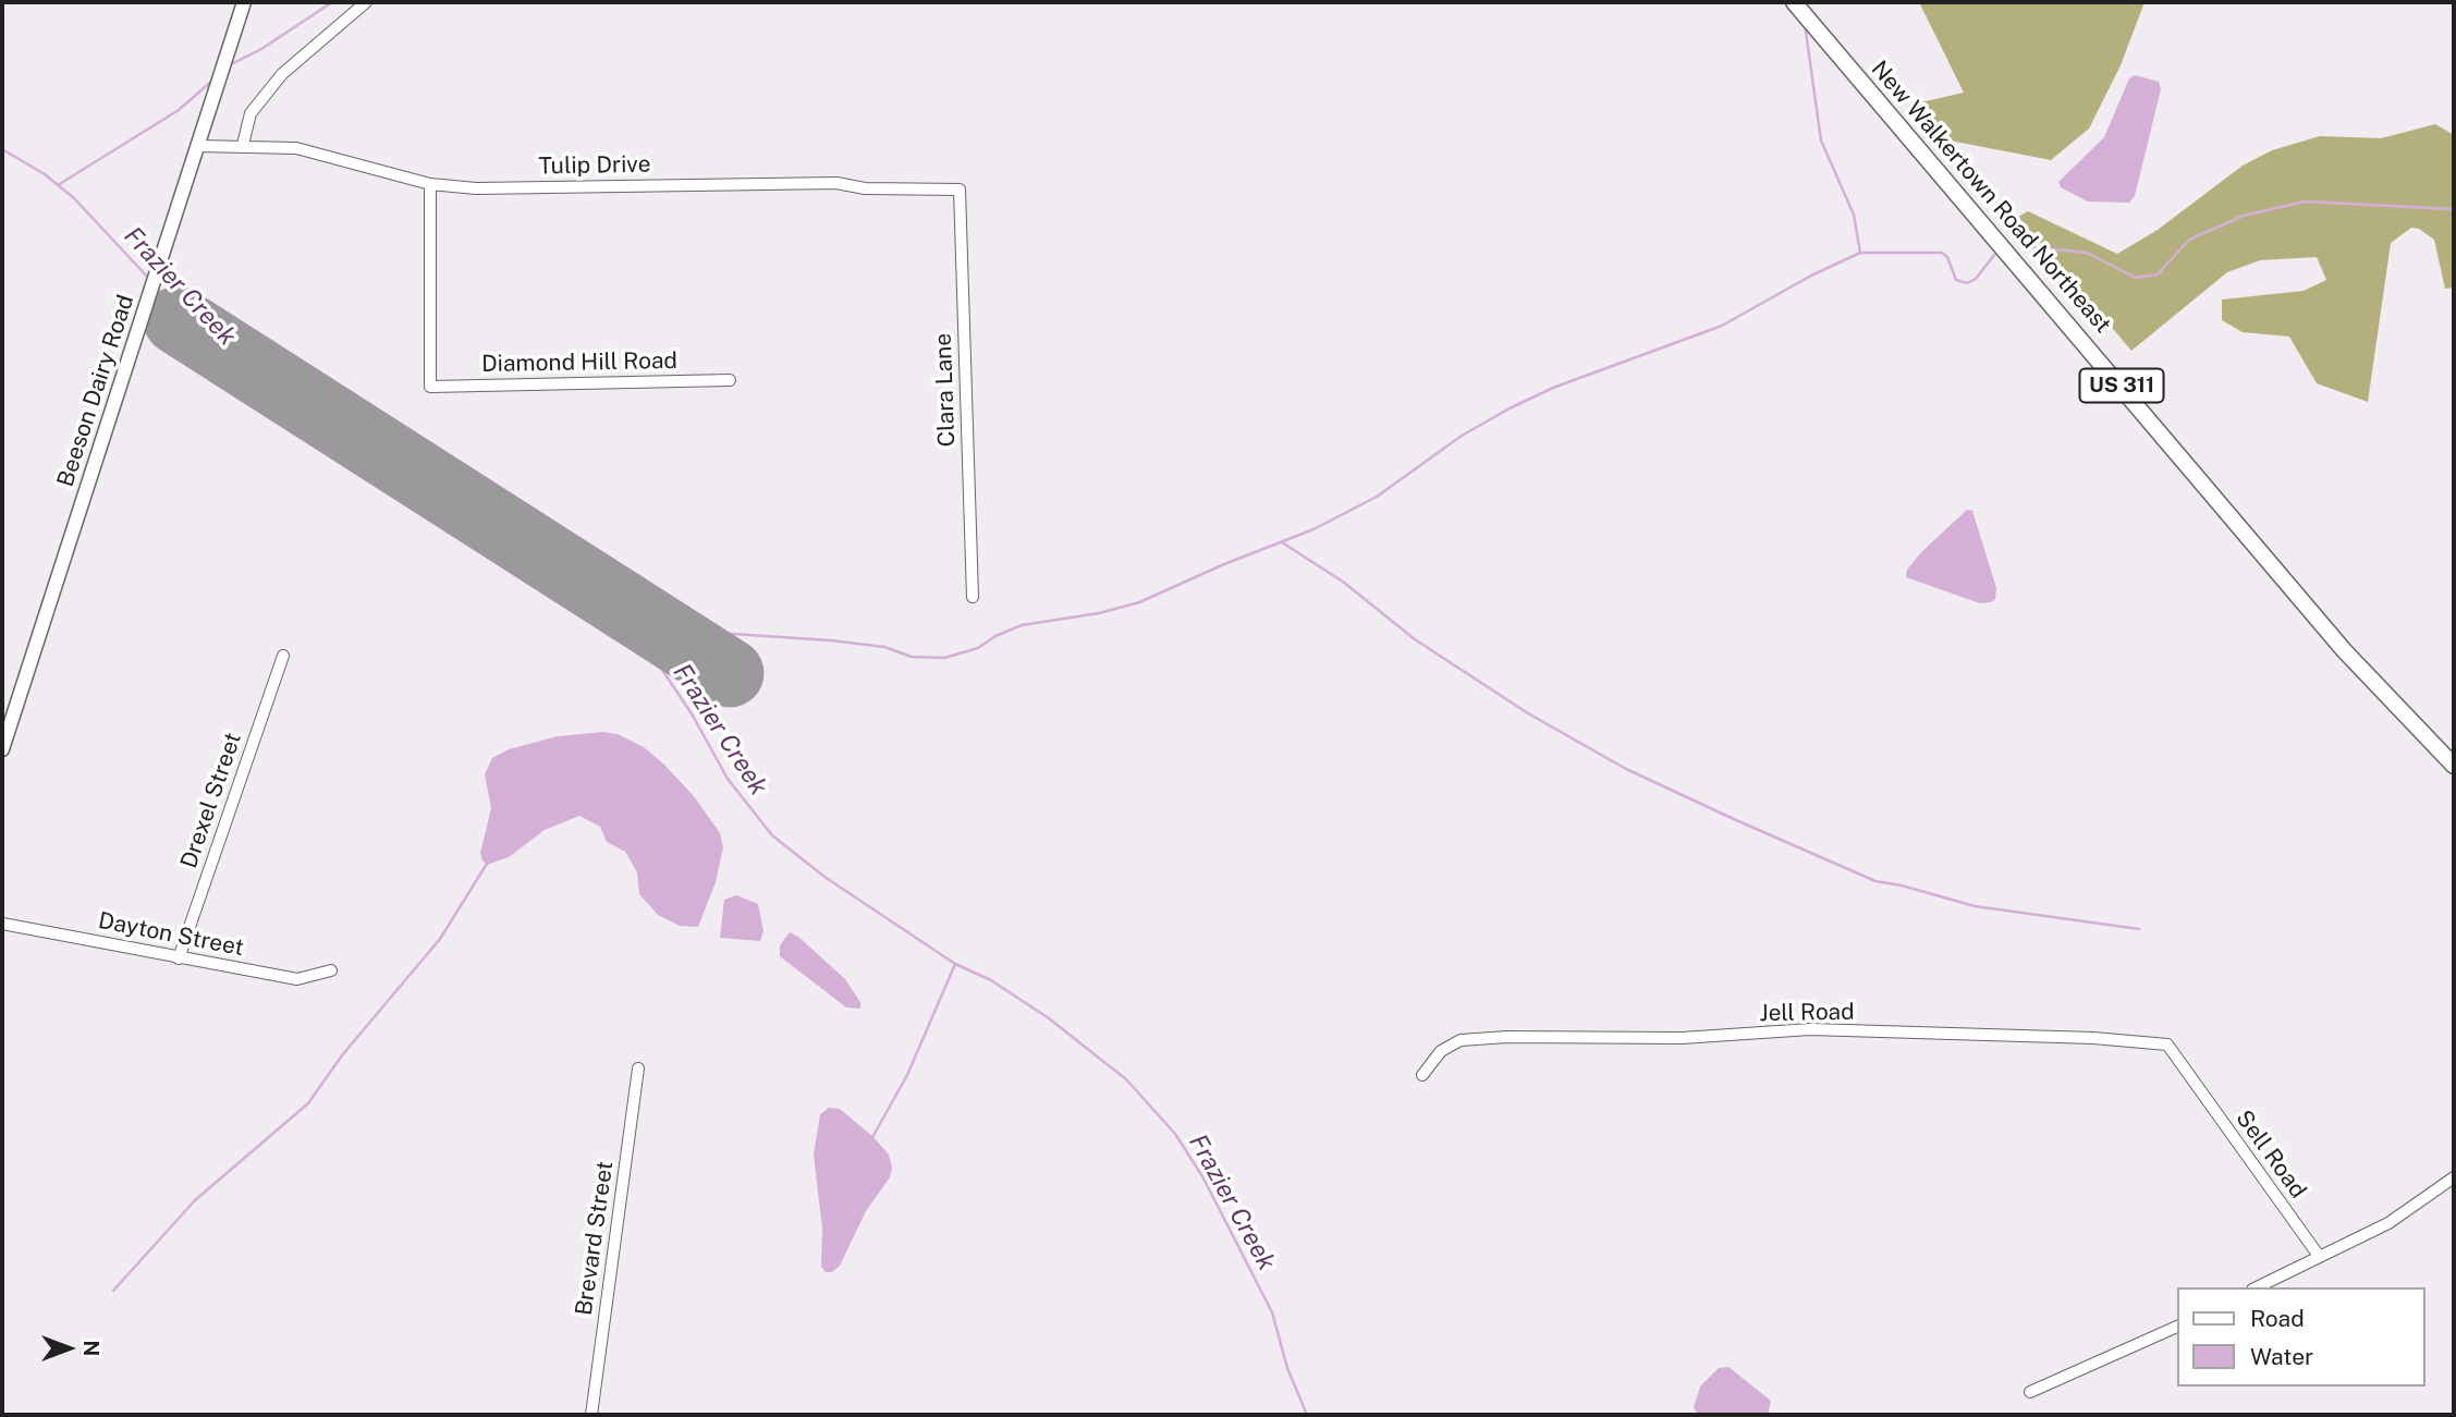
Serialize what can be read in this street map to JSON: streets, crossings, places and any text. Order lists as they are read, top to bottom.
{
  "streets": {
    "main road": ["New Walkertown Road Northeast", "US 311"],
    "street": [
      "Tulip Drive",
      "Diamond Hill Road",
      "Clara Lane",
      "Beeson Dairy Road",
      "Drexel Street",
      "Dayton Street",
      "Jell Road",
      "Sell Road",
      "Brevard Street"
    ]
  },
  "crossings": [
    ["Tulip Drive", "Diamond Hill Road"],
    ["Tulip Drive", "Clara Lane"],
    ["Tulip Drive", "Beeson Dairy Road"],
    ["Drexel Street", "Dayton Street"],
    ["Jell Road", "Sell Road"]
  ],
  "water": ["Frazier Creek"],
  "legend": ["Road", "Water"],
  "north": "right"
}
